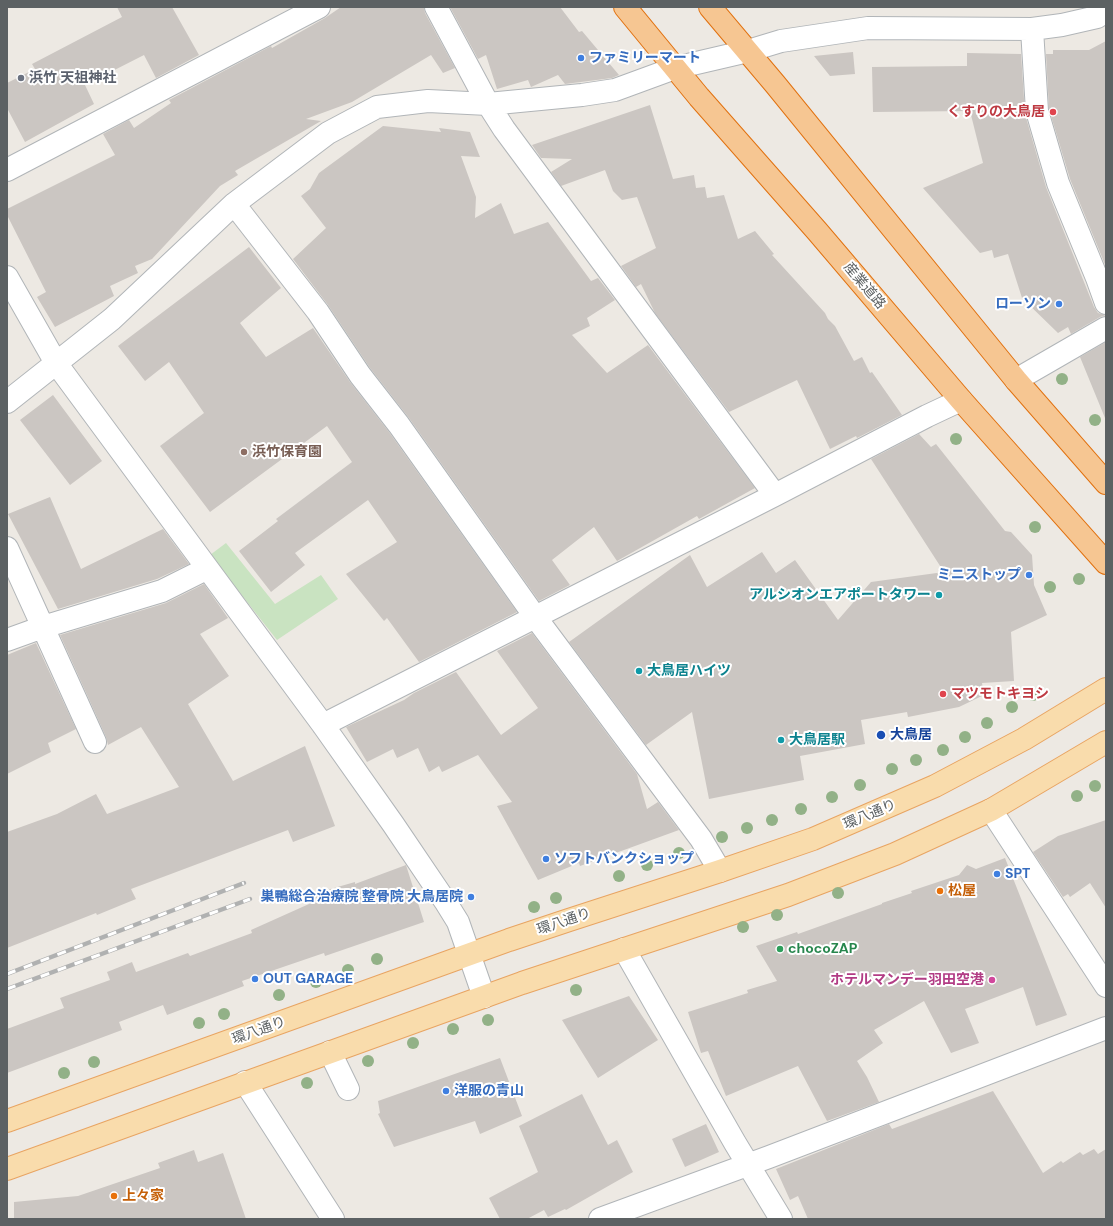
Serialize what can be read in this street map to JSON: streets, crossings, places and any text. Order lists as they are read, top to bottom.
{
  "streets": {
    "highway": ["産業道路"],
    "main road": ["環八通り"]
  },
  "places": [
    "ファミリーマート",
    "浜竹 天祖神社",
    "くすりの大鳥居",
    "ローソン",
    "浜竹保育園",
    "ミニストップ",
    "アルシオンエアポートタワー",
    "大鳥居ハイツ",
    "マツモトキヨシ",
    "大鳥居",
    "大鳥居駅",
    "ソフトバンクショップ",
    "SPT",
    "松屋",
    "巣鴨総合治療院 整骨院 大鳥居院",
    "chocoZAP",
    "OUT GARAGE",
    "ホテルマンデー羽田空港",
    "洋服の青山",
    "上々家"
  ]
}
